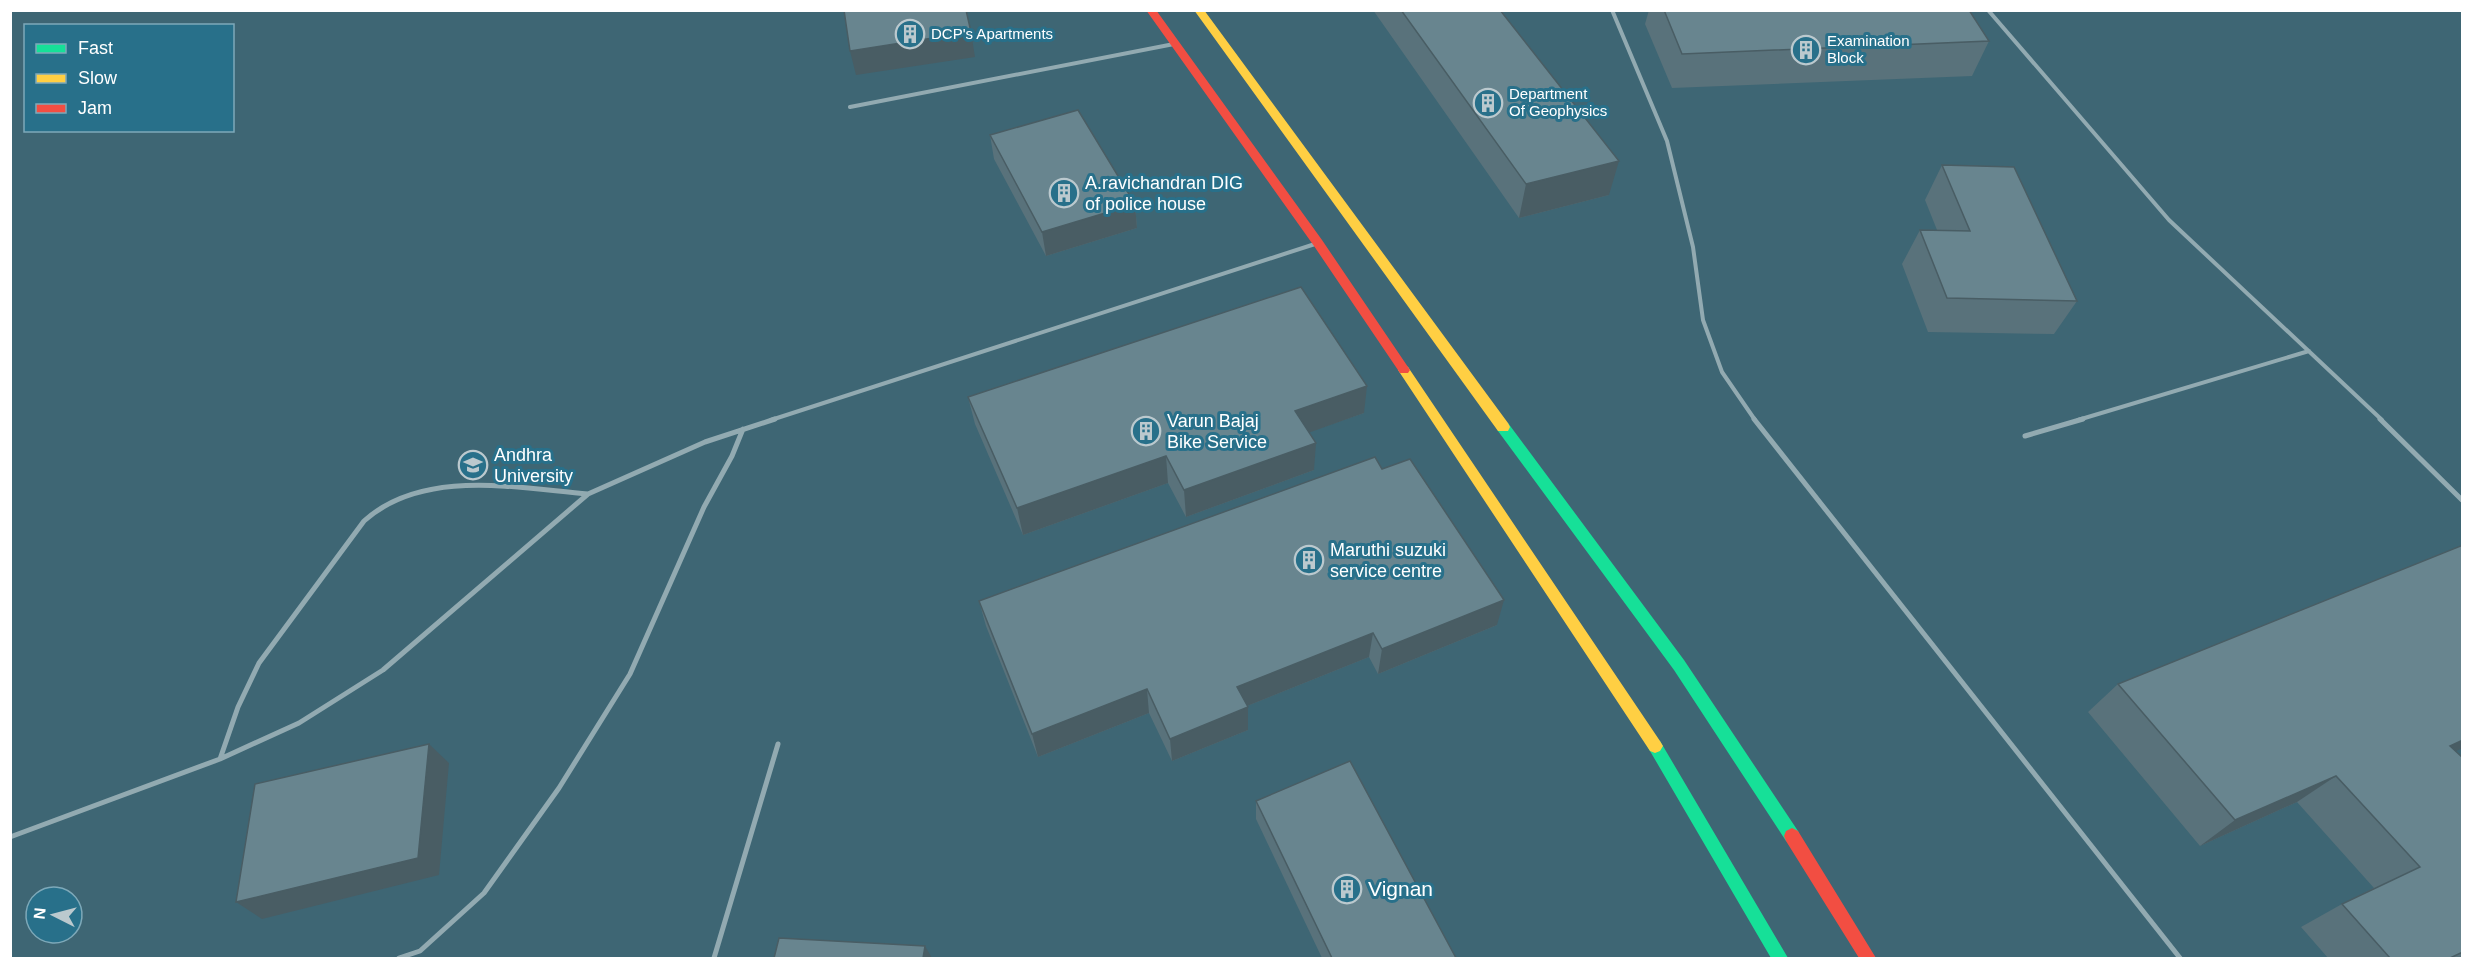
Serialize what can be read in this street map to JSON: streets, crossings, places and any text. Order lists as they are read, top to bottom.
{
  "places": {
    "building": [
      "DCP's Apartments",
      "Examination Block",
      "Department Of Geophysics",
      "A.ravichandran DIG of police house",
      "Varun Bajaj Bike Service",
      "Maruthi suzuki service centre",
      "Vignan"
    ],
    "school or university": ["Andhra University"]
  },
  "legend": ["Fast", "Slow", "Jam"],
  "north": "left"
}
